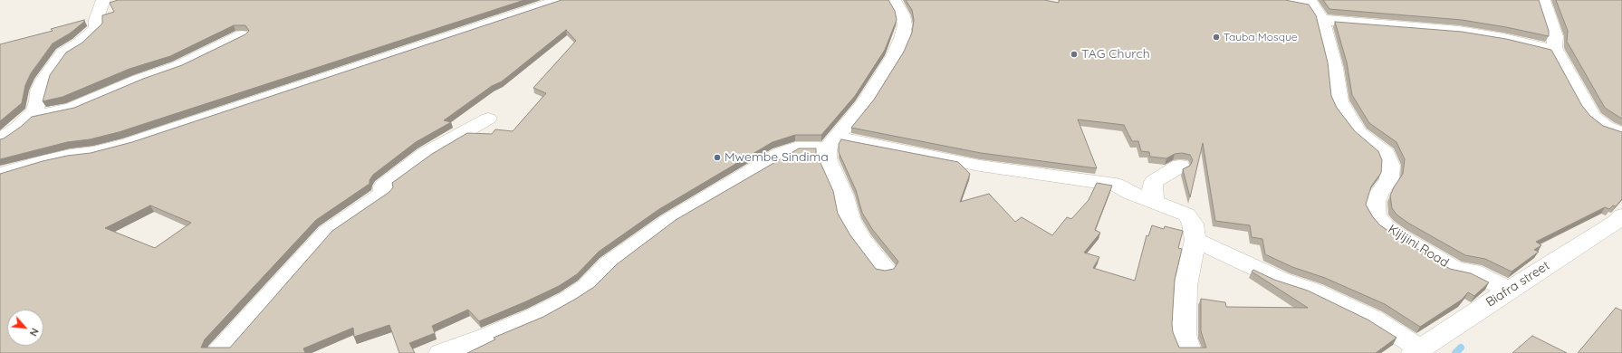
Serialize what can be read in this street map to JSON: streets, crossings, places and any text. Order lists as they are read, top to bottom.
{
  "streets": {
    "street": ["Kijijini Road", "Biafra street"]
  },
  "crossings": [
    ["Kijijini Road", "Biafra street"]
  ],
  "places": ["Tauba Mosque", "TAG Church", "Mwembe Sindima"],
  "north": "bottom right"
}
